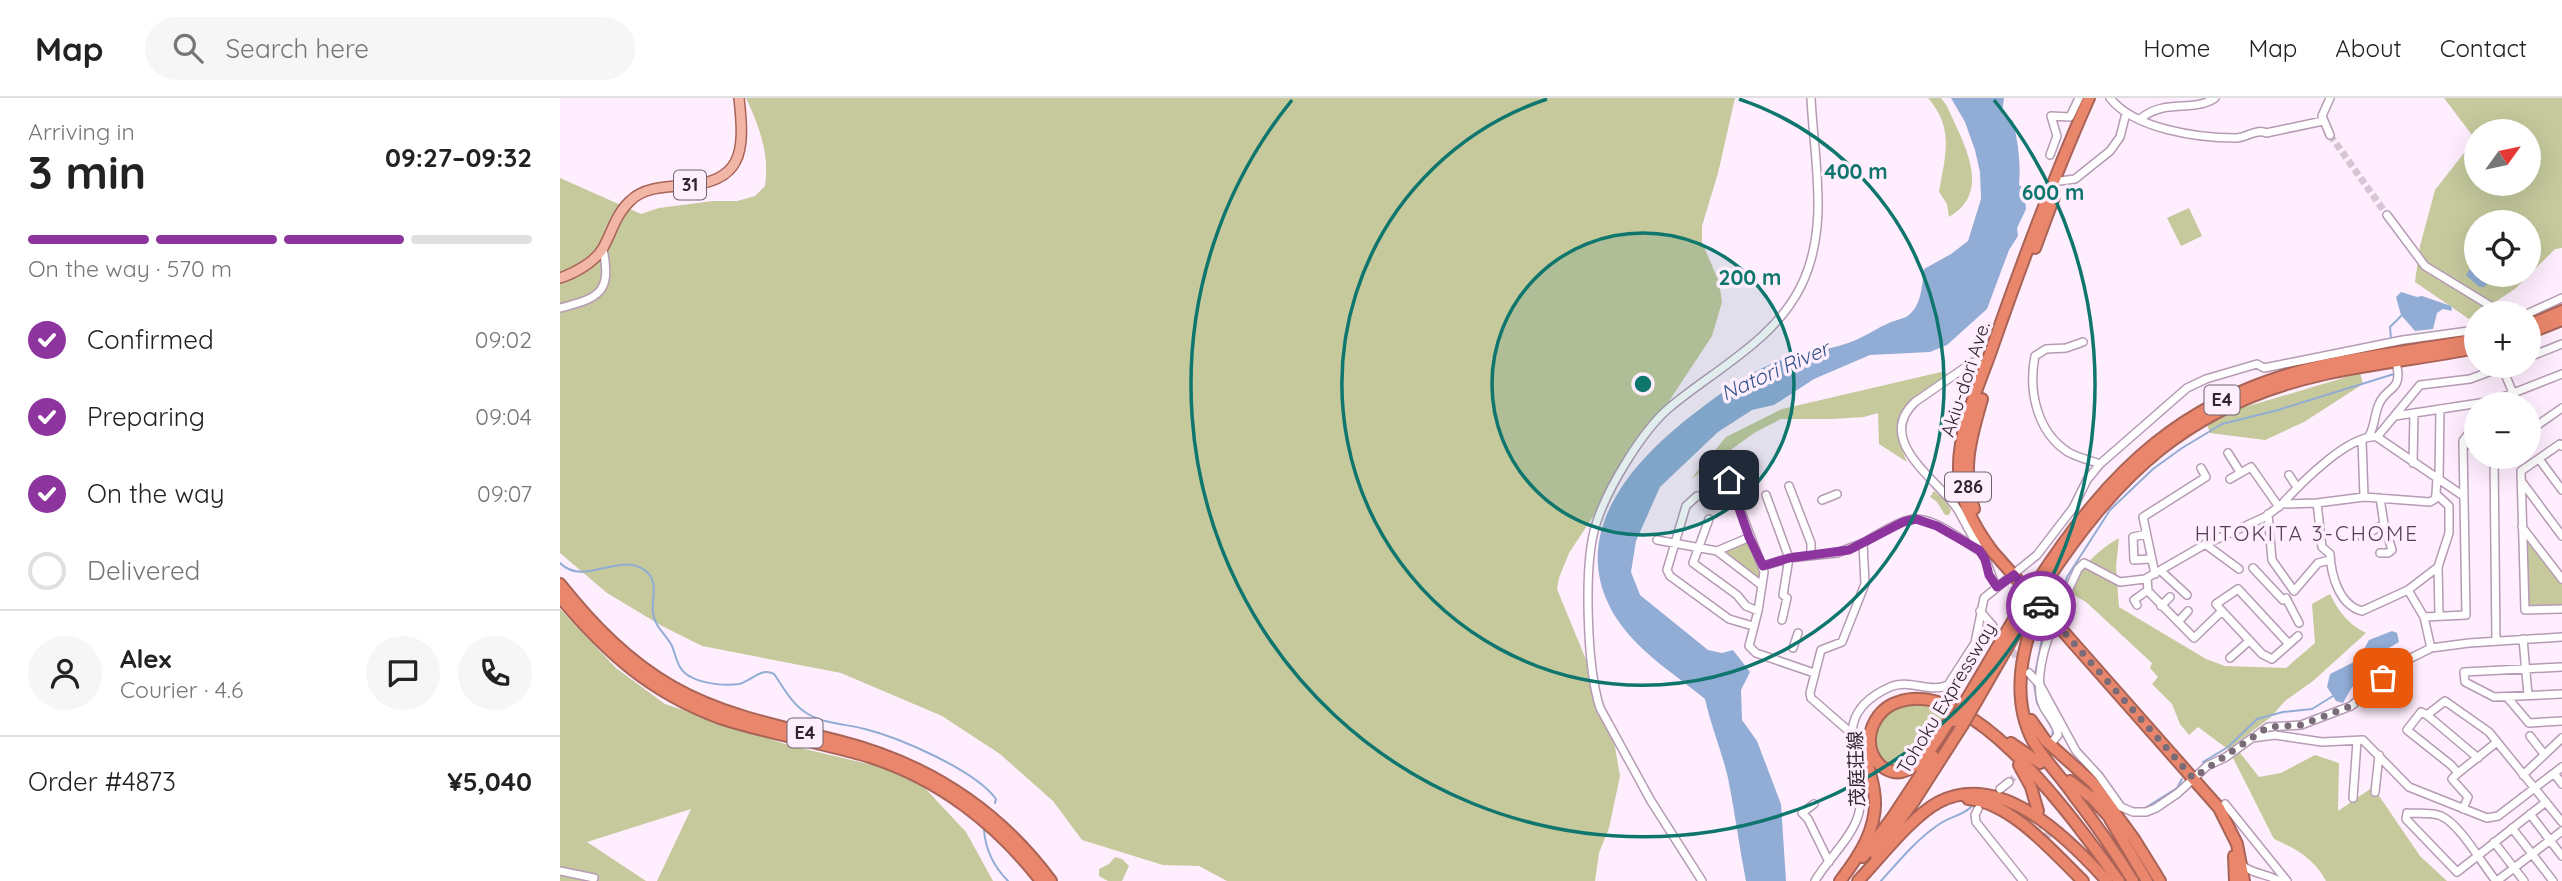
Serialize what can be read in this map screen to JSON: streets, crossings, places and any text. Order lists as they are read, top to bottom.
{
  "streets": {
    "highway": [
      "Akiu-dori Ave.",
      "E4",
      "286",
      "Tohoku Expressway"
    ],
    "main road": ["31"],
    "street": ["茂庭荘線"]
  },
  "crossings": [
    ["Akiu-dori Ave.", "茂庭荘線"],
    ["E4", "Tohoku Expressway"]
  ],
  "districts": ["HITOKITA 3-CHOME"],
  "water": ["Natori River"],
  "north": "top right",
  "page": {
    "header": "Map",
    "search": "Search here",
    "nav": [
      "Home",
      "Map",
      "About",
      "Contact"
    ],
    "heading": ["3 min", "Arriving in", "09:27–09:32"],
    "panel": [
      "Alex",
      "Courier · 4.6",
      "Order #4873",
      "¥5,040"
    ],
    "map_buttons": ["+", "−"],
    "bar": "On the way · 570 m",
    "list": [
      ["Confirmed", "09:02"],
      ["Preparing", "09:04"],
      ["On the way", "09:07"],
      "Delivered"
    ]
  },
  "rings": ["400 m", "600 m", "200 m"]
}
